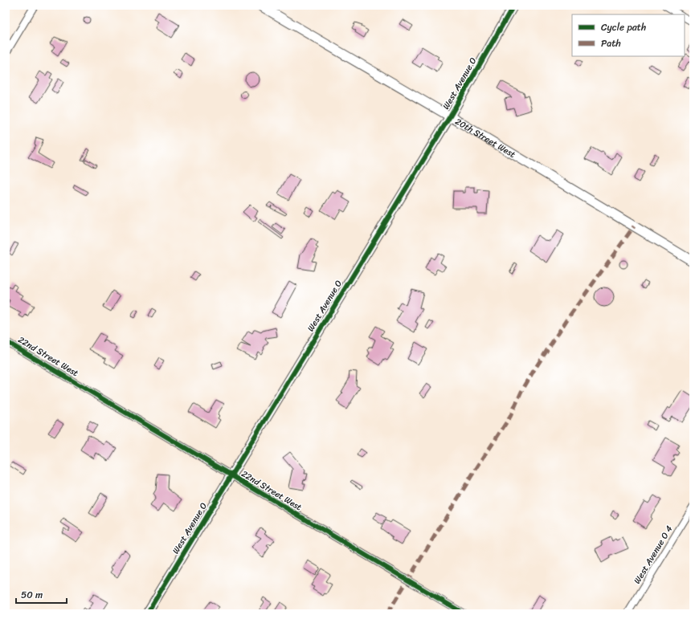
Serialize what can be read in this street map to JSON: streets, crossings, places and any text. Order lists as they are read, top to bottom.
{
  "streets": {
    "street": [
      "West Avenue O",
      "20th Street West",
      "22nd Street West",
      "West Avenue O 4"
    ]
  },
  "crossings": [
    ["West Avenue O", "20th Street West"],
    ["West Avenue O", "22nd Street West"]
  ],
  "legend": ["Cycle path", "Path"],
  "scale_bar": "50 m"
}
